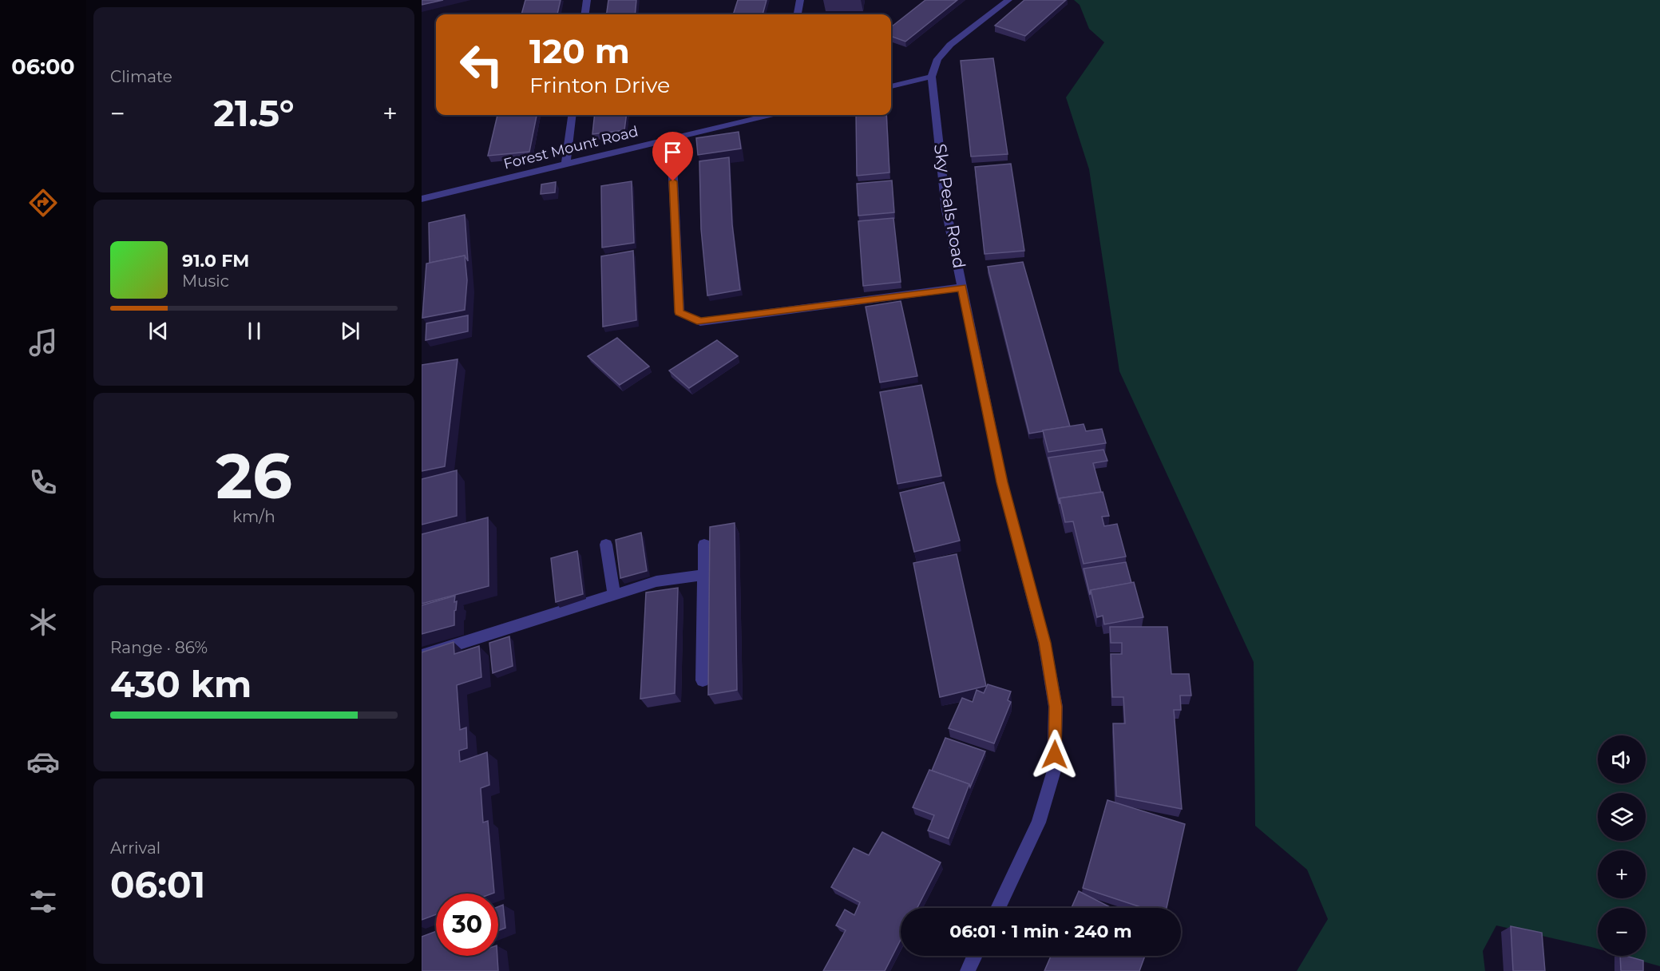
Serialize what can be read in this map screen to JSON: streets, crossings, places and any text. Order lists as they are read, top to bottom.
{
  "streets": {
    "street": ["Forest Mount Road", "Sky Peals Road"]
  },
  "page": {
    "tabs": "06:00",
    "tile": [
      "Climate",
      ["26", "km/h"],
      ["Range · 86%", "430 km"],
      ["Arrival", "06:01"]
    ],
    "turn": ["120 m", "Frinton Drive"],
    "heat": ["−", "21.5°", "+"],
    "song": ["91.0 FM", "Music"],
    "map_buttons": ["+", "−"],
    "limit": "30",
    "trip": "06:01 · 1 min · 240 m"
  }
}
